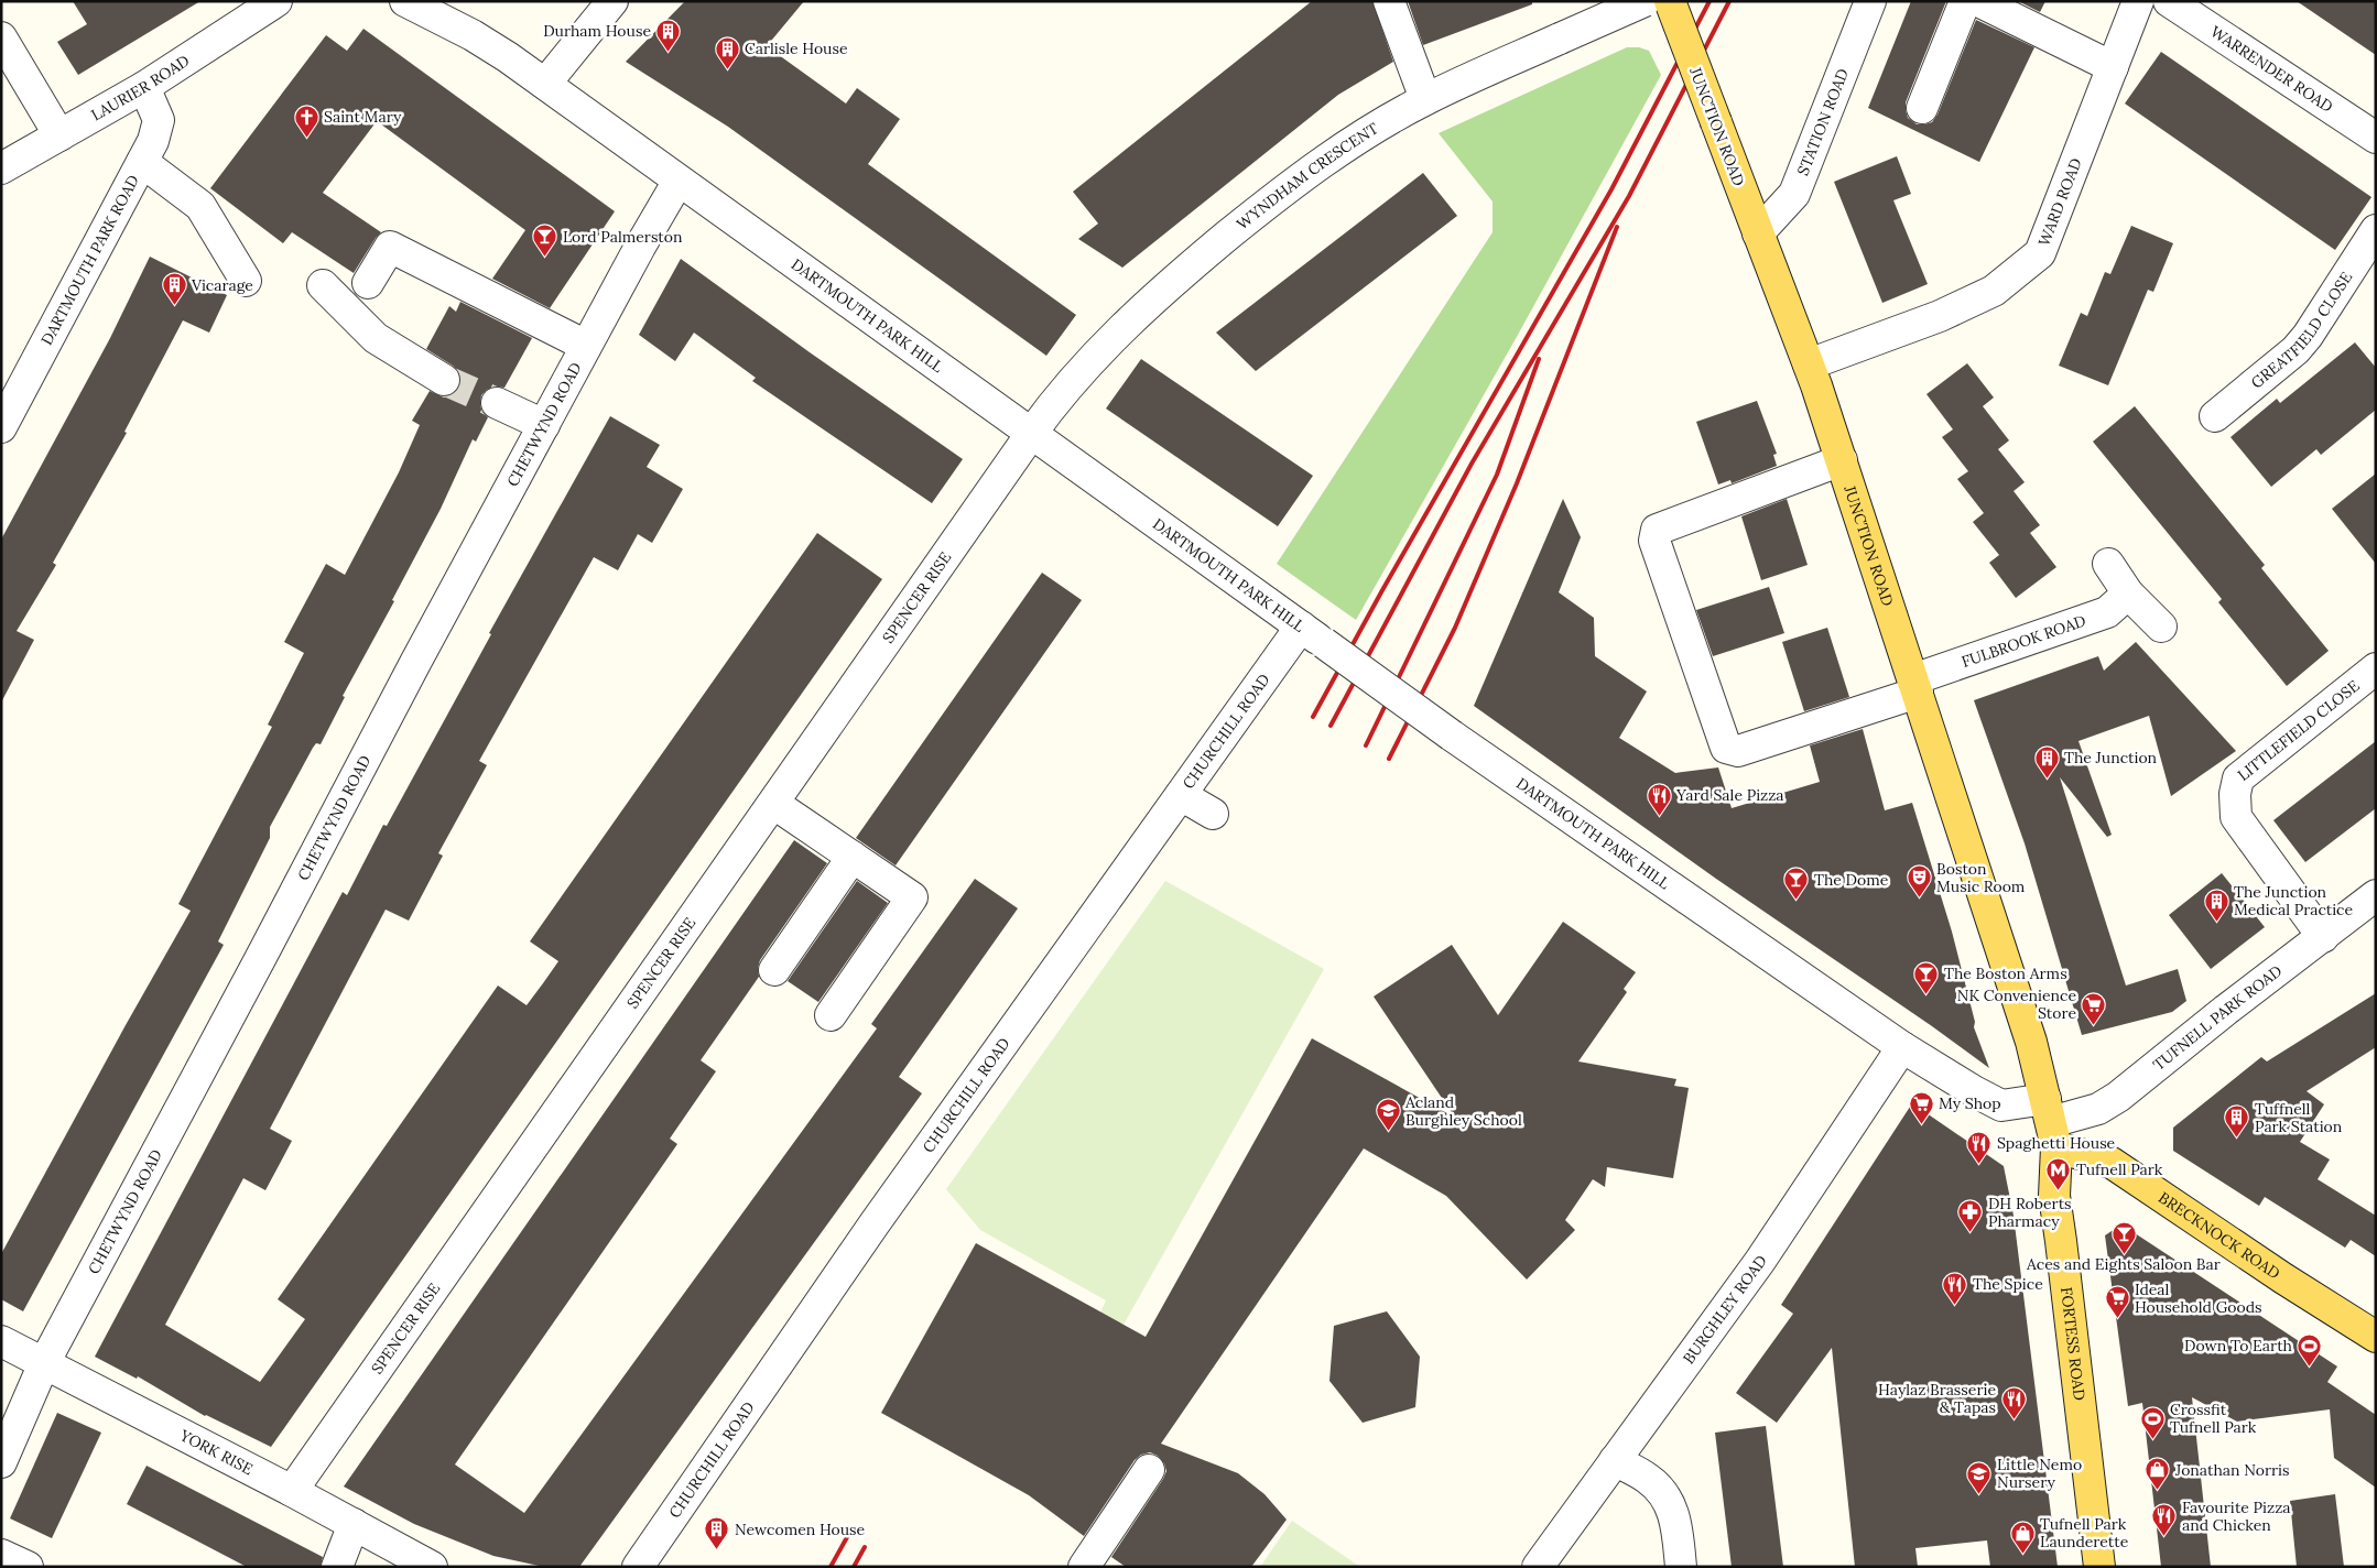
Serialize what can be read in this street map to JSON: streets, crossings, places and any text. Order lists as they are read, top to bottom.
{
  "streets": {
    "main road": ["JUNCTION ROAD", "BRECKNOCK ROAD", "FORTESS ROAD"],
    "street": [
      "WARRENDER ROAD",
      "LAURIER ROAD",
      "STATION ROAD",
      "WYNDHAM CRESCENT",
      "WARD ROAD",
      "DARTMOUTH PARK ROAD",
      "DARTMOUTH PARK HILL",
      "GREATFIELD CLOSE",
      "CHETWYND ROAD",
      "SPENCER RISE",
      "FULBROOK ROAD",
      "CHURCHILL ROAD",
      "LITTLEFIELD CLOSE",
      "TUFNELL PARK ROAD",
      "BURGHLEY ROAD",
      "YORK RISE"
    ]
  },
  "crossings": [
    ["LAURIER ROAD", "DARTMOUTH PARK ROAD"],
    ["STATION ROAD", "JUNCTION ROAD"],
    ["JUNCTION ROAD", "WARD ROAD"],
    ["JUNCTION ROAD", "DARTMOUTH PARK HILL"],
    ["JUNCTION ROAD", "FULBROOK ROAD"],
    ["JUNCTION ROAD", "TUFNELL PARK ROAD"],
    ["JUNCTION ROAD", "BRECKNOCK ROAD"],
    ["JUNCTION ROAD", "FORTESS ROAD"],
    ["WYNDHAM CRESCENT", "DARTMOUTH PARK HILL"],
    ["WYNDHAM CRESCENT", "SPENCER RISE"],
    ["DARTMOUTH PARK HILL", "CHETWYND ROAD"],
    ["DARTMOUTH PARK HILL", "SPENCER RISE"],
    ["DARTMOUTH PARK HILL", "CHURCHILL ROAD"],
    ["DARTMOUTH PARK HILL", "TUFNELL PARK ROAD"],
    ["DARTMOUTH PARK HILL", "BRECKNOCK ROAD"],
    ["DARTMOUTH PARK HILL", "BURGHLEY ROAD"],
    ["DARTMOUTH PARK HILL", "FORTESS ROAD"],
    ["CHETWYND ROAD", "YORK RISE"],
    ["SPENCER RISE", "YORK RISE"],
    ["LITTLEFIELD CLOSE", "TUFNELL PARK ROAD"],
    ["TUFNELL PARK ROAD", "BRECKNOCK ROAD"],
    ["TUFNELL PARK ROAD", "FORTESS ROAD"],
    ["BRECKNOCK ROAD", "FORTESS ROAD"]
  ],
  "places": {
    "building": [
      "Durham House",
      "Carlisle House",
      "Vicarage",
      "The Junction",
      "The Junction Medical Practice",
      "Tuffnell Park Station",
      "Newcomen House"
    ],
    "church": ["Saint Mary"],
    "bar": [
      "Lord Palmerston",
      "The Dome",
      "The Boston Arms",
      "Aces and Eights Saloon Bar"
    ],
    "restaurant": [
      "Yard Sale Pizza",
      "Spaghetti House",
      "The Spice",
      "Haylaz Brasserie & Tapas",
      "Favourite Pizza and Chicken"
    ],
    "theatre": ["Boston Music Room"],
    "supermarket": ["NK Convenience Store", "My Shop", "Ideal Household Goods"],
    "school or university": ["Acland Burghley School", "Little Nemo Nursery"],
    "metro station": ["Tufnell Park"],
    "pharmacy": ["DH Roberts Pharmacy"],
    "sports": ["Down To Earth", "Crossfit Tufnell Park"],
    "shop": ["Jonathan Norris", "Tufnell Park Launderette"]
  }
}
